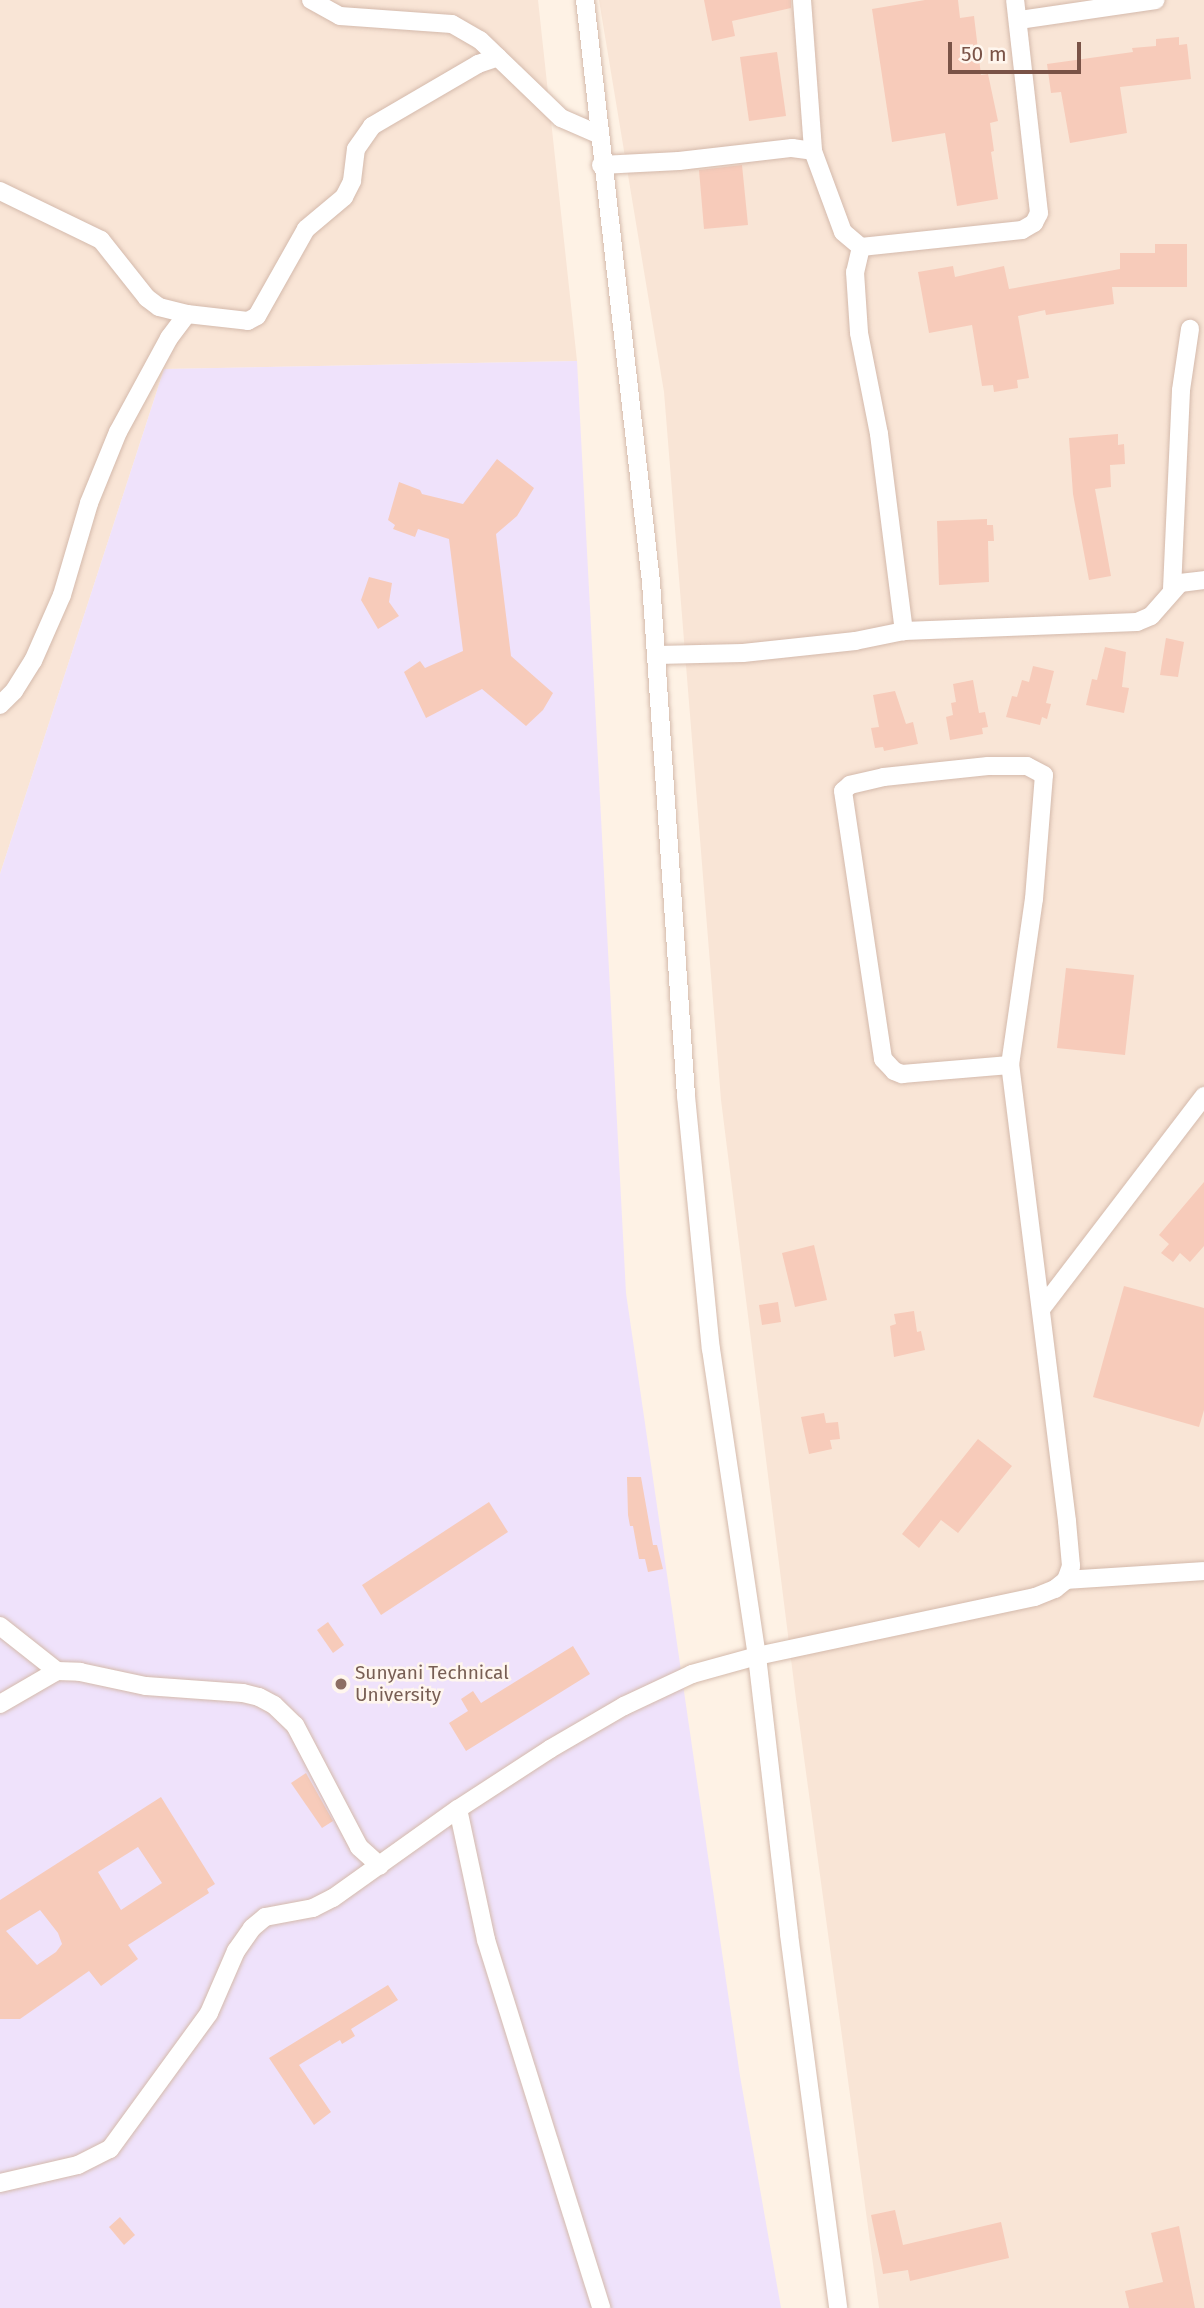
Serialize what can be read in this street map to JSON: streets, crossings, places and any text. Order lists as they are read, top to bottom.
{
  "places": ["Sunyani Technical University"],
  "scale_bar": "50 m"
}
